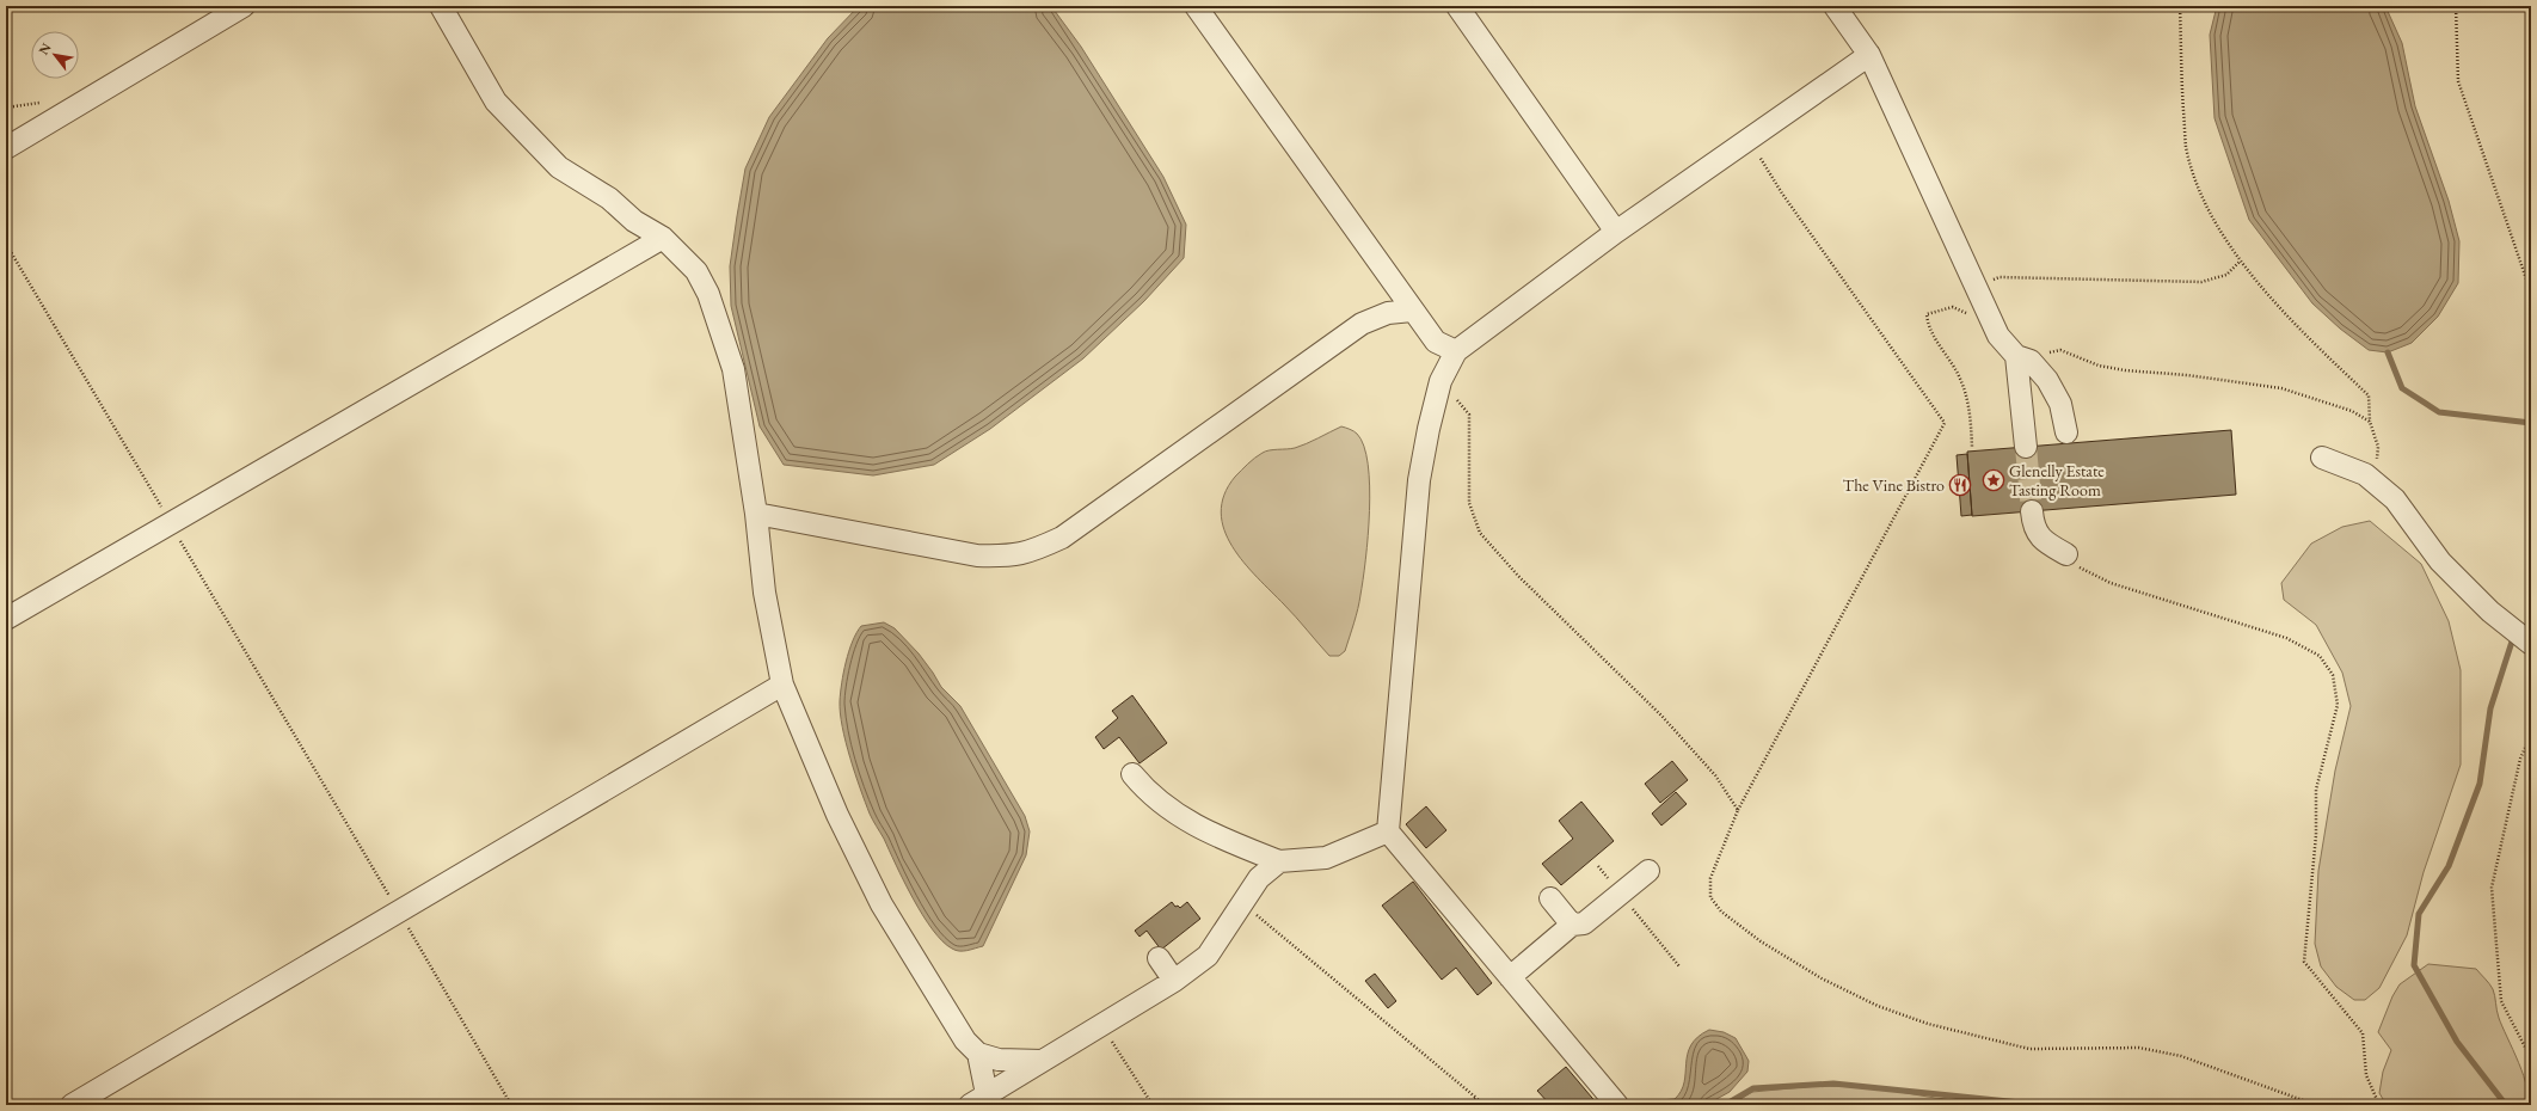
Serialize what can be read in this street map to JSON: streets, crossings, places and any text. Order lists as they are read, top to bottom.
{
  "places": {
    "place": ["Glenelly Estate Tasting Room"],
    "restaurant": ["The Vine Bistro"]
  },
  "north": "top left"
}
